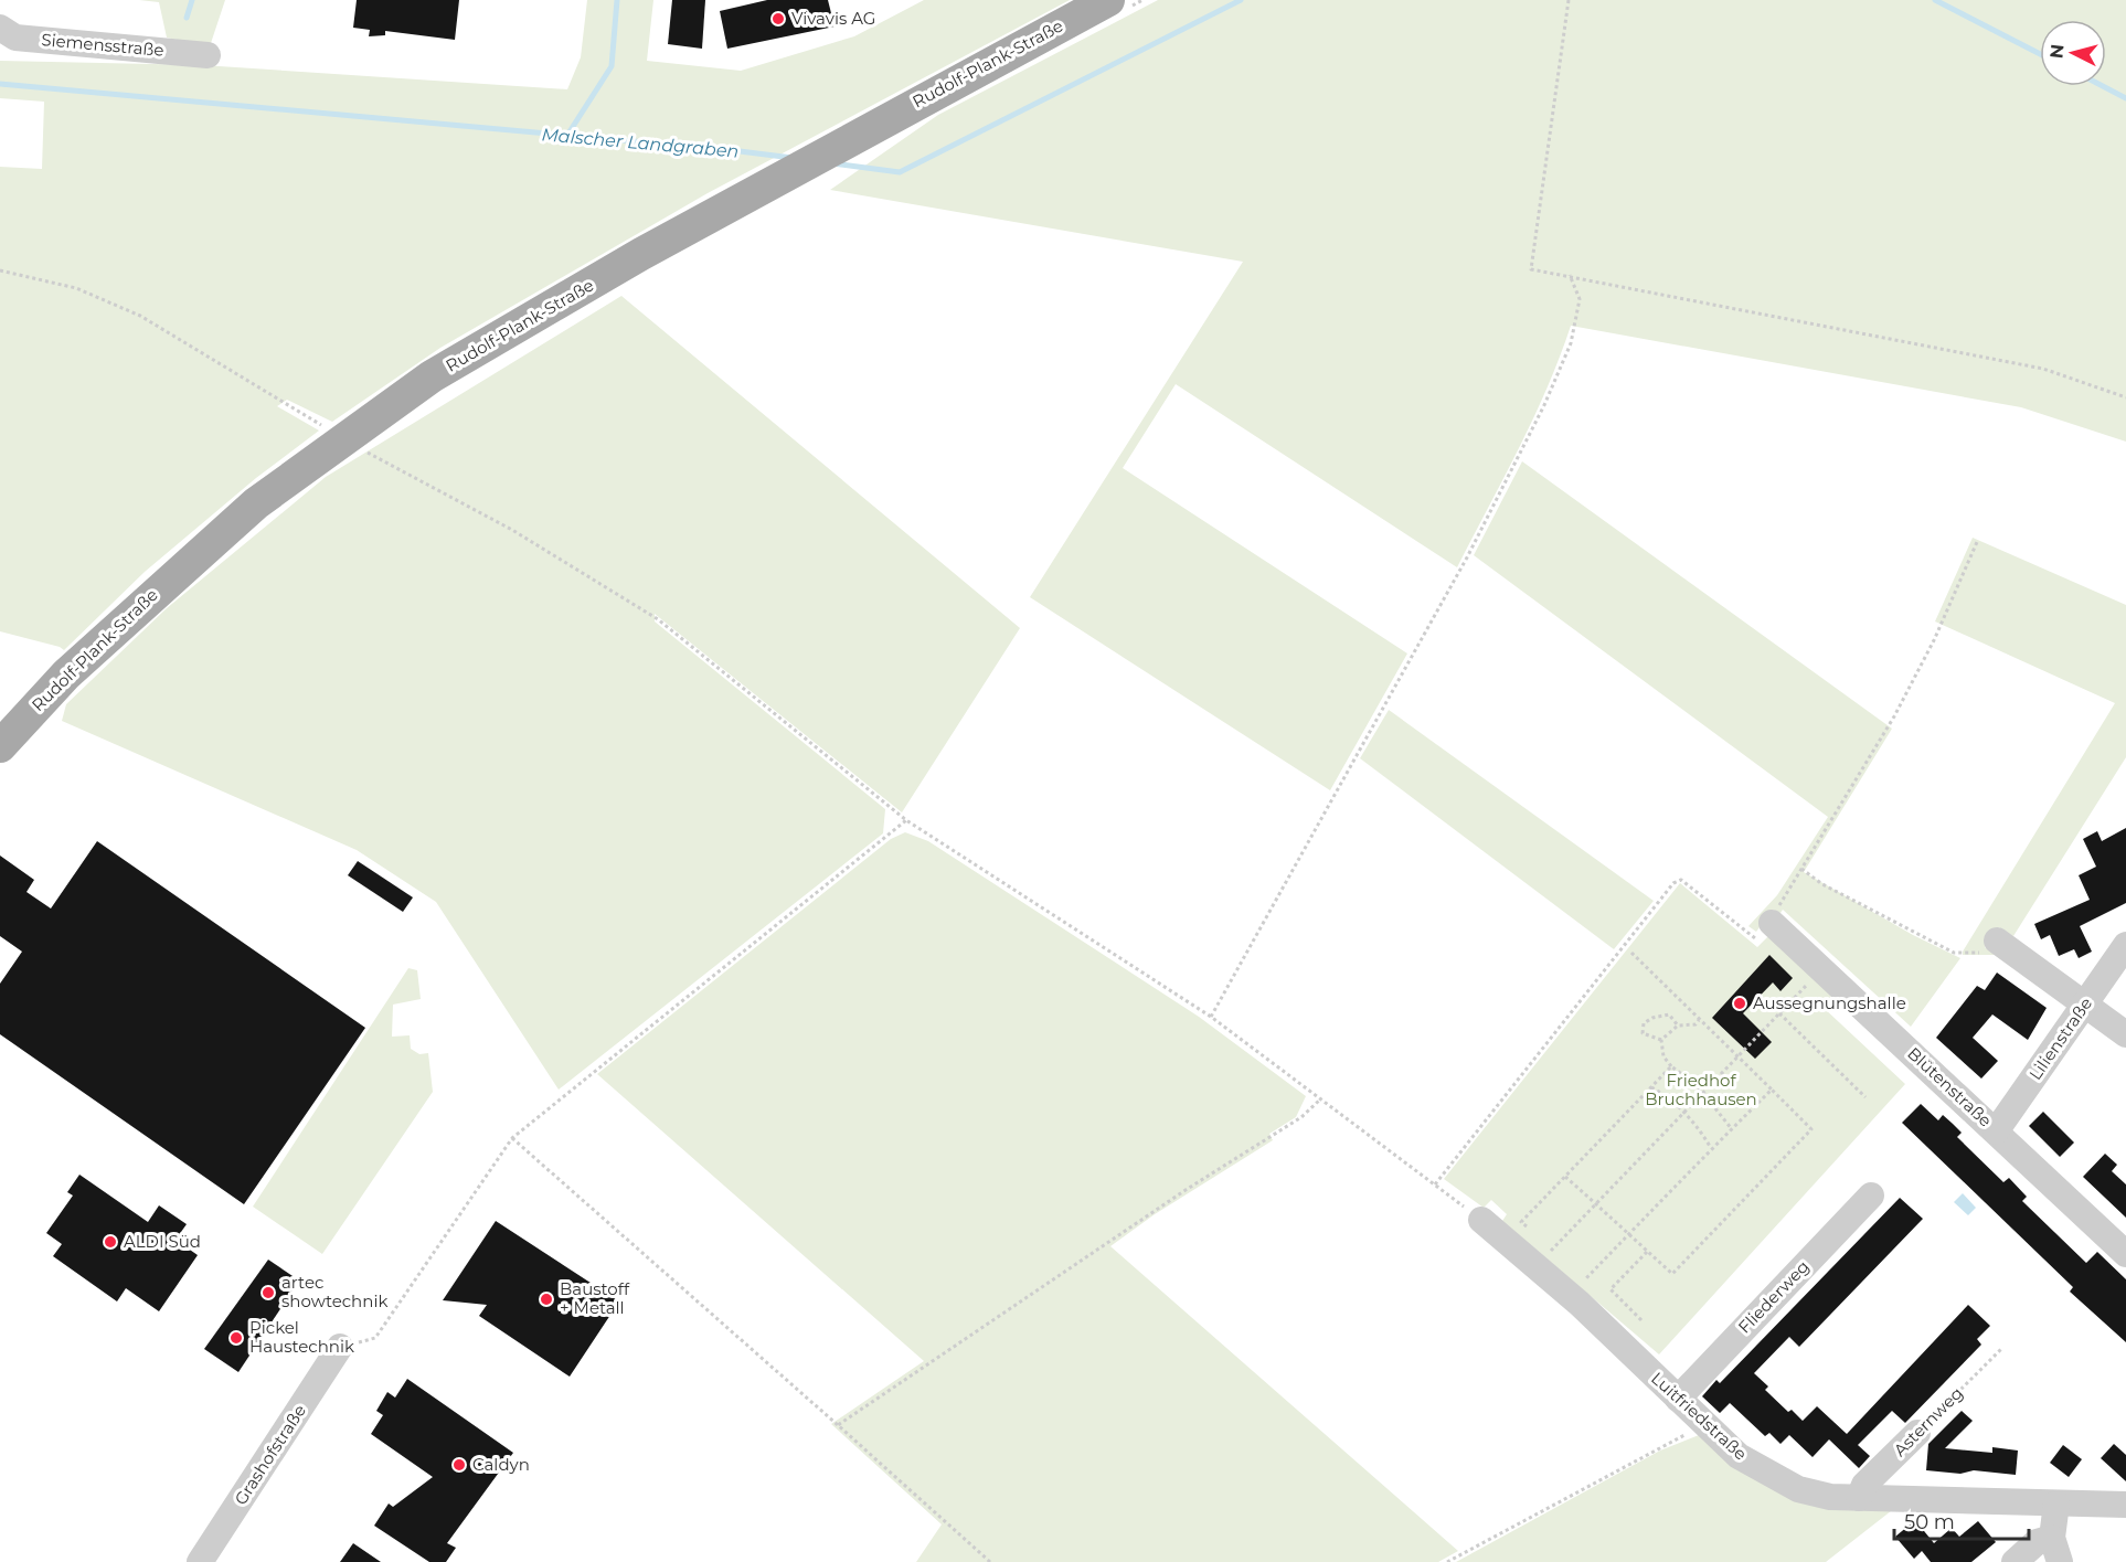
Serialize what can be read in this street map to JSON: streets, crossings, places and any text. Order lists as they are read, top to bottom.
{
  "streets": {
    "main road": ["Rudolf-Plank-Straße"],
    "street": [
      "Siemensstraße",
      "Lilienstraße",
      "Blütenstraße",
      "Fliederweg",
      "Luitfriedstraße",
      "Asternweg",
      "Grashofstraße"
    ]
  },
  "crossings": [
    ["Lilienstraße", "Blütenstraße"],
    ["Fliederweg", "Luitfriedstraße"],
    ["Luitfriedstraße", "Asternweg"]
  ],
  "water": ["Malscher Landgraben"],
  "parks": ["Friedhof Bruchhausen"],
  "places": [
    "Vivavis AG",
    "Aussegnungshalle",
    "ALDI Süd",
    "artec showtechnik",
    "Baustoff + Metall",
    "Pickel Haustechnik",
    "Caldyn"
  ],
  "scale_bar": "50 m",
  "north": "left"
}
